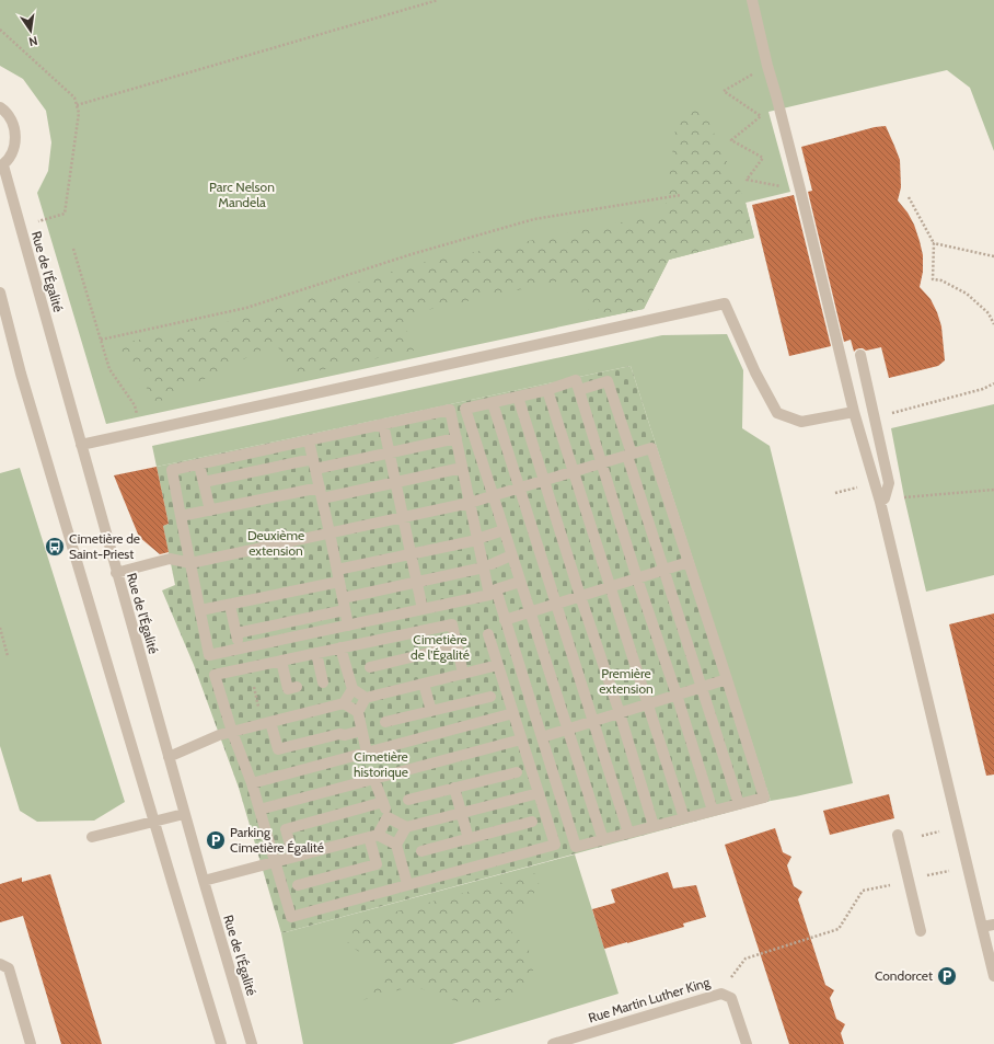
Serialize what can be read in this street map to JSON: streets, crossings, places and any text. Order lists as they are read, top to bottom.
{
  "streets": {
    "street": ["Rue de l'Égalité", "Rue Martin Luther King"]
  },
  "parks": [
    "Parc Nelson Mandela",
    "Deuxième extension",
    "Cimetière de l'Égalité",
    "Première extension",
    "Cimetière historique"
  ],
  "places": {
    "bus stop": ["Cimetière de Saint-Priest"],
    "parking": ["Parking Cimetière Égalité", "Condorcet"]
  },
  "north": "bottom"
}
